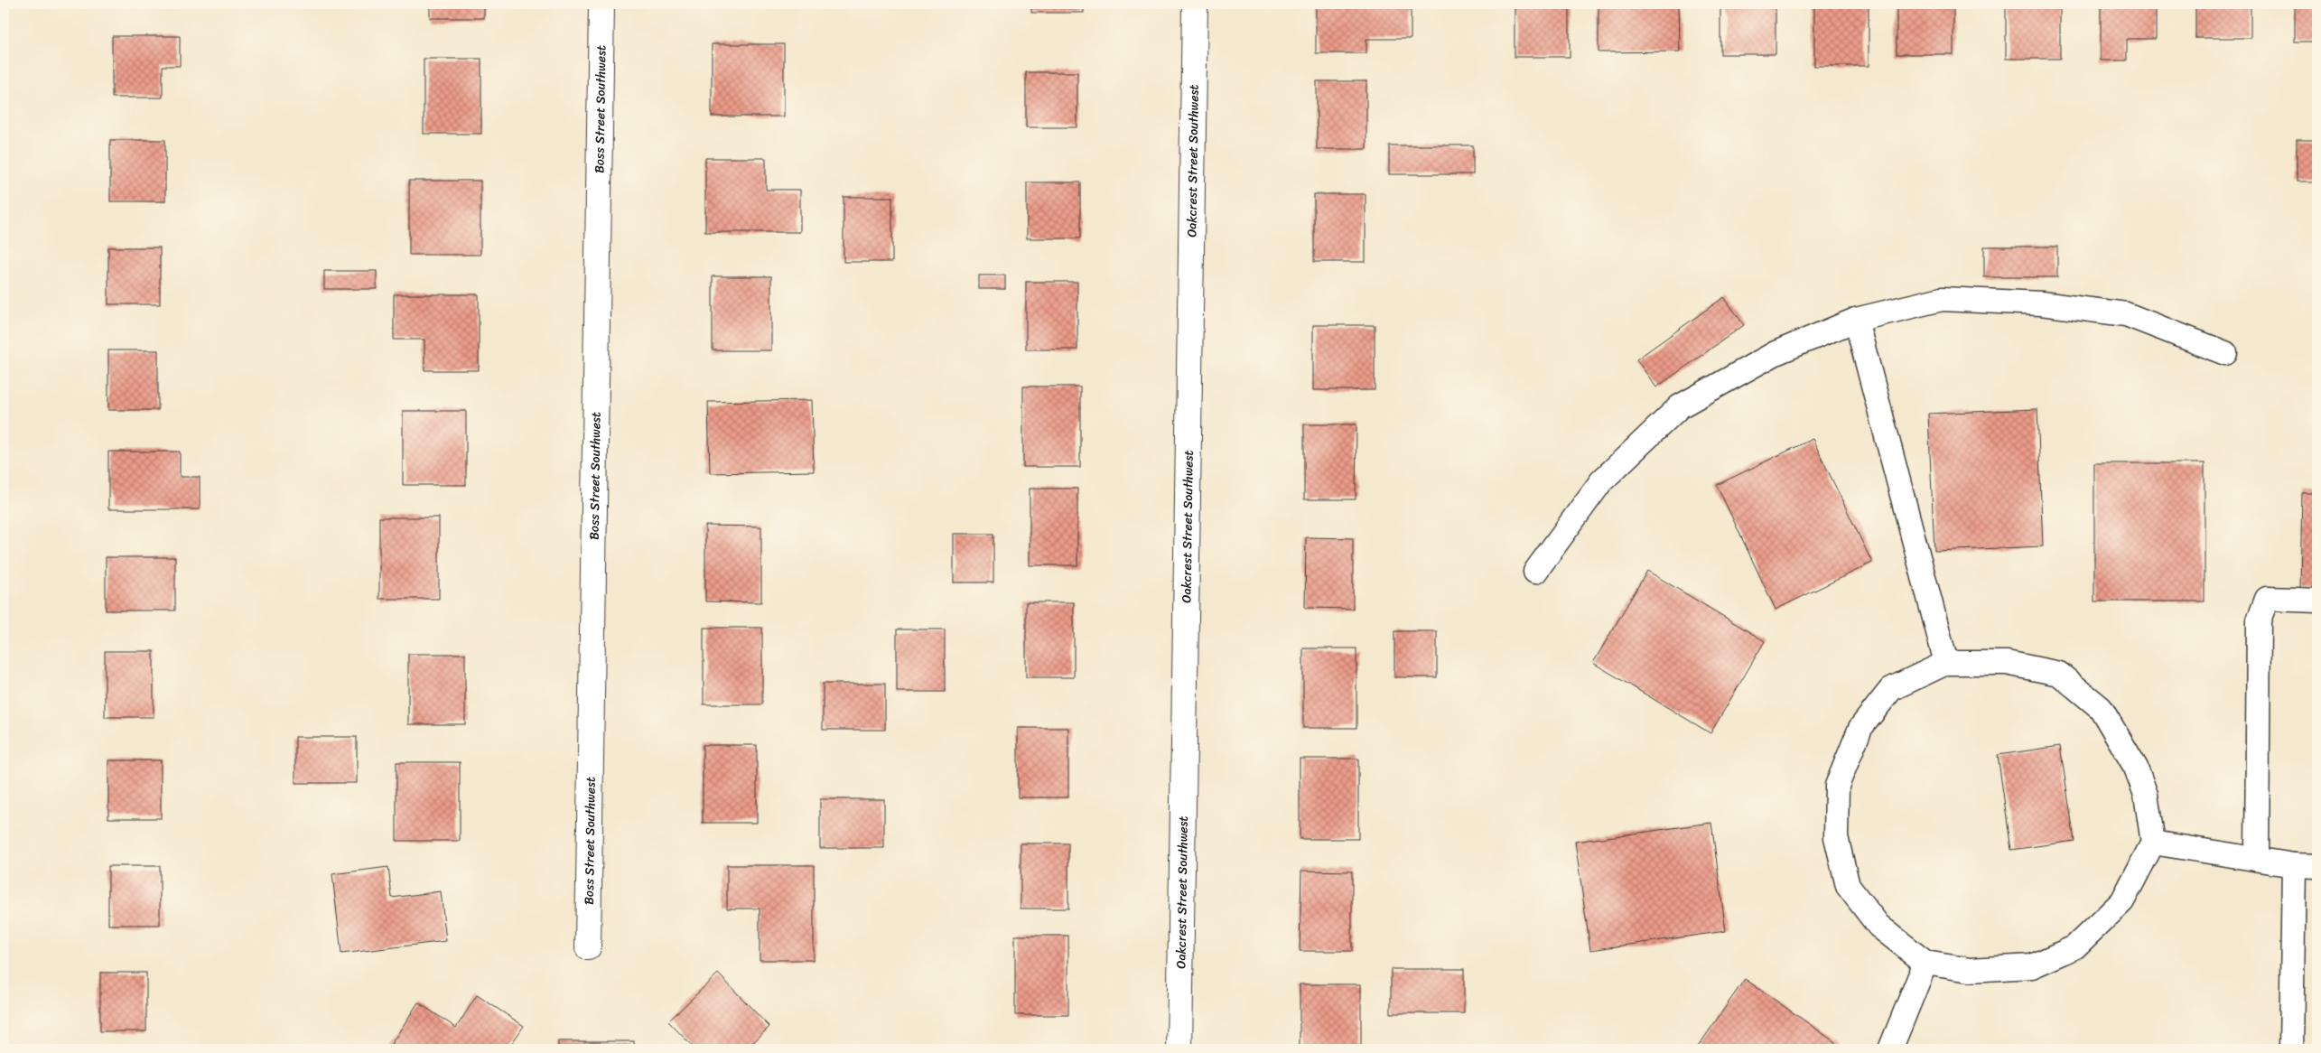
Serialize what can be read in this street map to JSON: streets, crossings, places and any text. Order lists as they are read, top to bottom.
{
  "streets": {
    "street": ["Boss Street Southwest", "Oakcrest Street Southwest"]
  }
}
